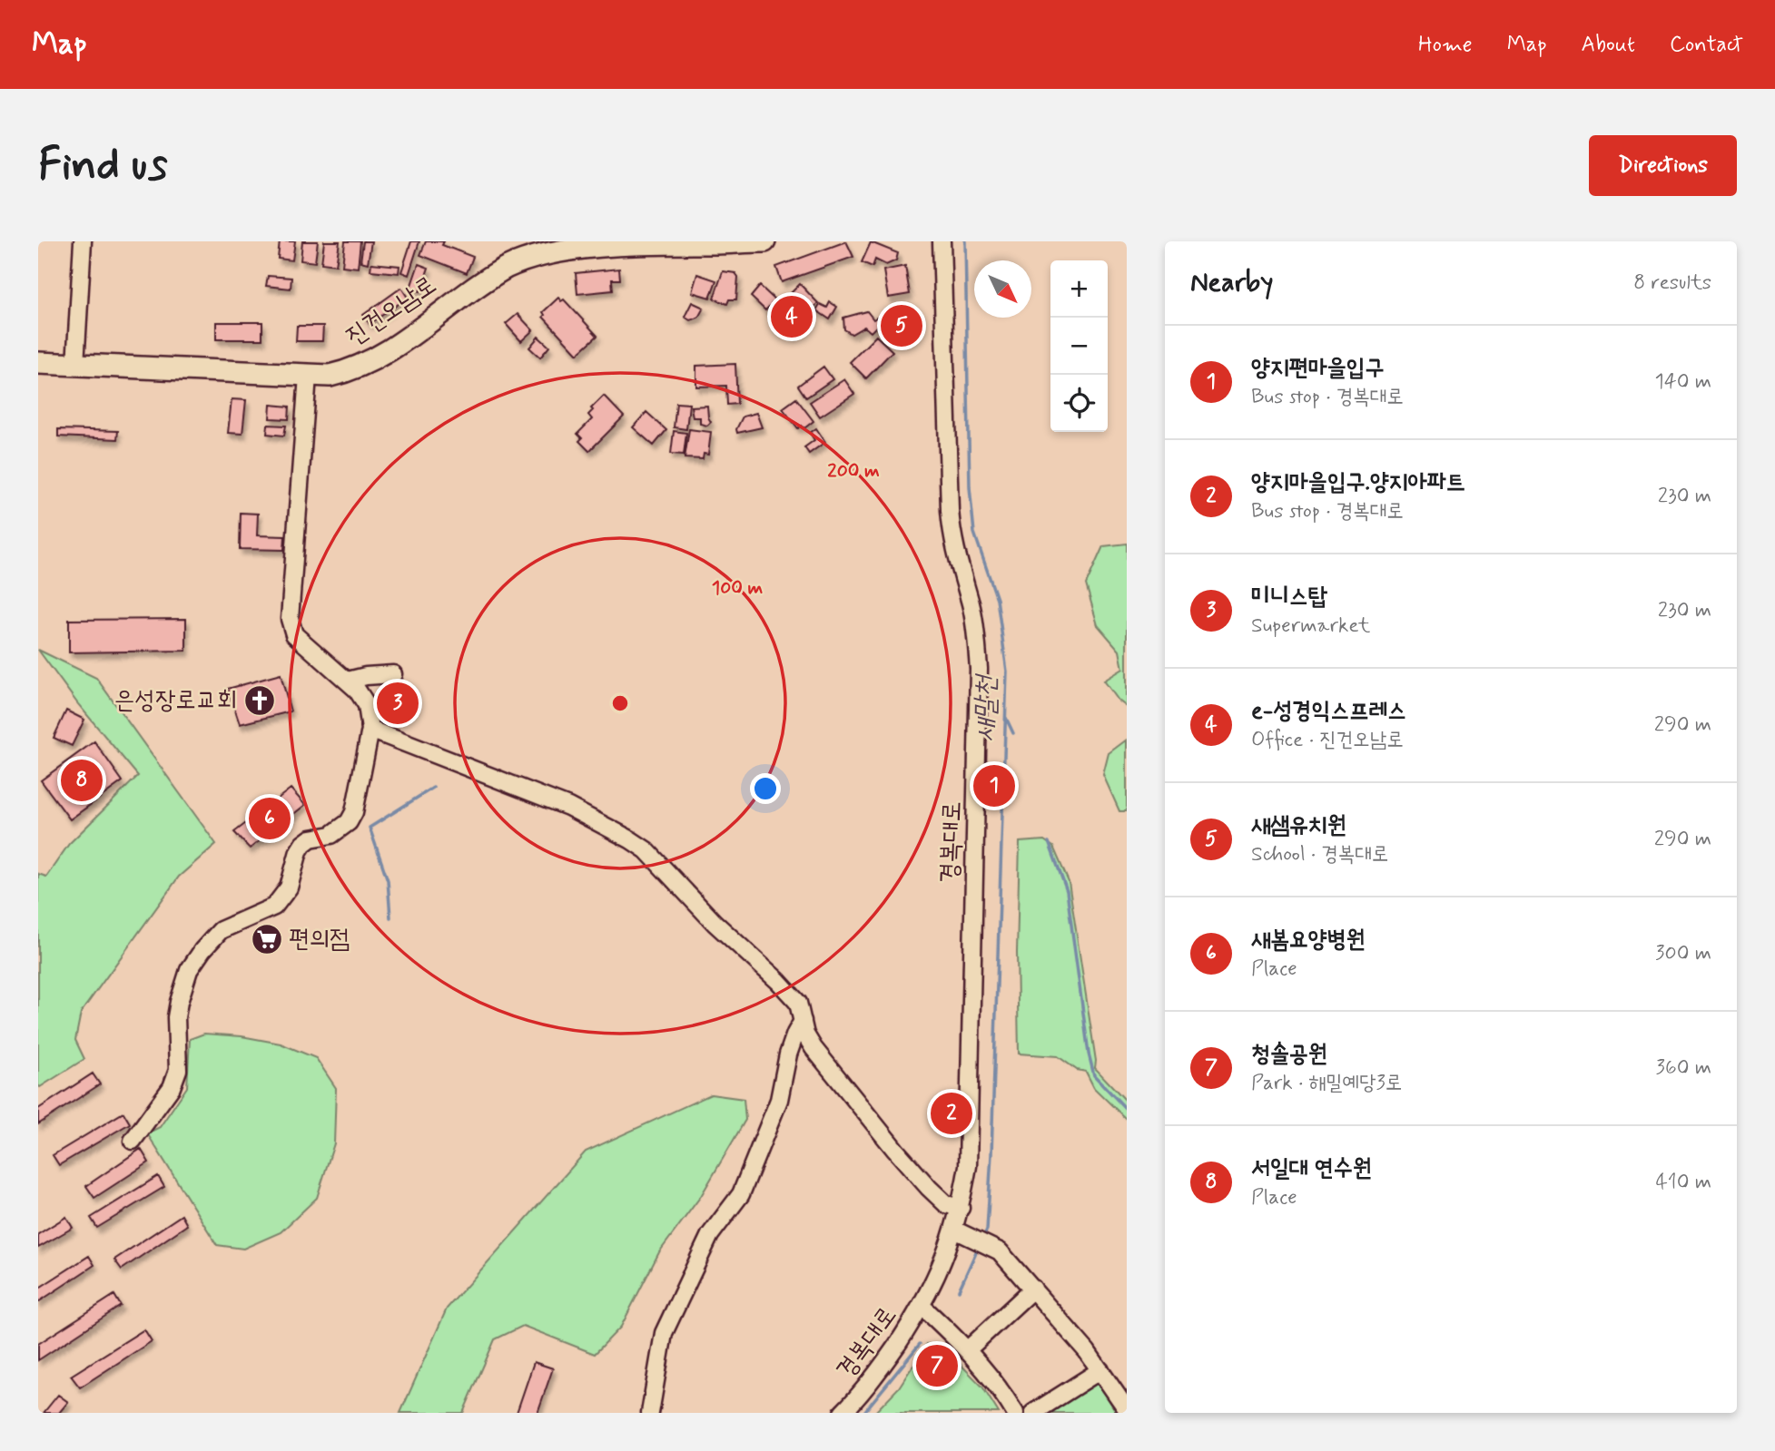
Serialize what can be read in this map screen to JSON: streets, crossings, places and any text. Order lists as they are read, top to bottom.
{
  "streets": {
    "main road": ["진건오남로"],
    "street": ["경복대로"]
  },
  "water": ["새말천"],
  "places": {
    "church": ["은성장로교회"],
    "supermarket": ["편의점"]
  },
  "north": "bottom right",
  "page": {
    "header": "Map",
    "nav": [
      "Home",
      "Map",
      "About",
      "Contact"
    ],
    "buttons": "Directions",
    "title": "Find us",
    "heading": ["Nearby", "8 results"],
    "map_buttons": ["+", "−"],
    "pins": [
      "4",
      "5",
      "3",
      "8",
      "1",
      "6",
      "2",
      "7"
    ],
    "list": [
      {
        "mark": "1",
        "name": "양지편마을입구",
        "note": "Bus stop · 경복대로",
        "value": "140 m"
      },
      {
        "mark": "2",
        "name": "양지마을입구.양지아파트",
        "note": "Bus stop · 경복대로",
        "value": "230 m"
      },
      {
        "mark": "3",
        "name": "미니스탑",
        "note": "Supermarket",
        "value": "230 m"
      },
      {
        "mark": "4",
        "name": "e-성경익스프레스",
        "note": "Office · 진건오남로",
        "value": "290 m"
      },
      {
        "mark": "5",
        "name": "새샘유치원",
        "note": "School · 경복대로",
        "value": "290 m"
      },
      {
        "mark": "6",
        "name": "새봄요양병원",
        "note": "Place",
        "value": "300 m"
      },
      {
        "mark": "7",
        "name": "청솔공원",
        "note": "Park · 해밀예당3로",
        "value": "360 m"
      },
      {
        "mark": "8",
        "name": "서일대 연수원",
        "note": "Place",
        "value": "410 m"
      }
    ]
  },
  "rings": ["200 m", "100 m"]
}
